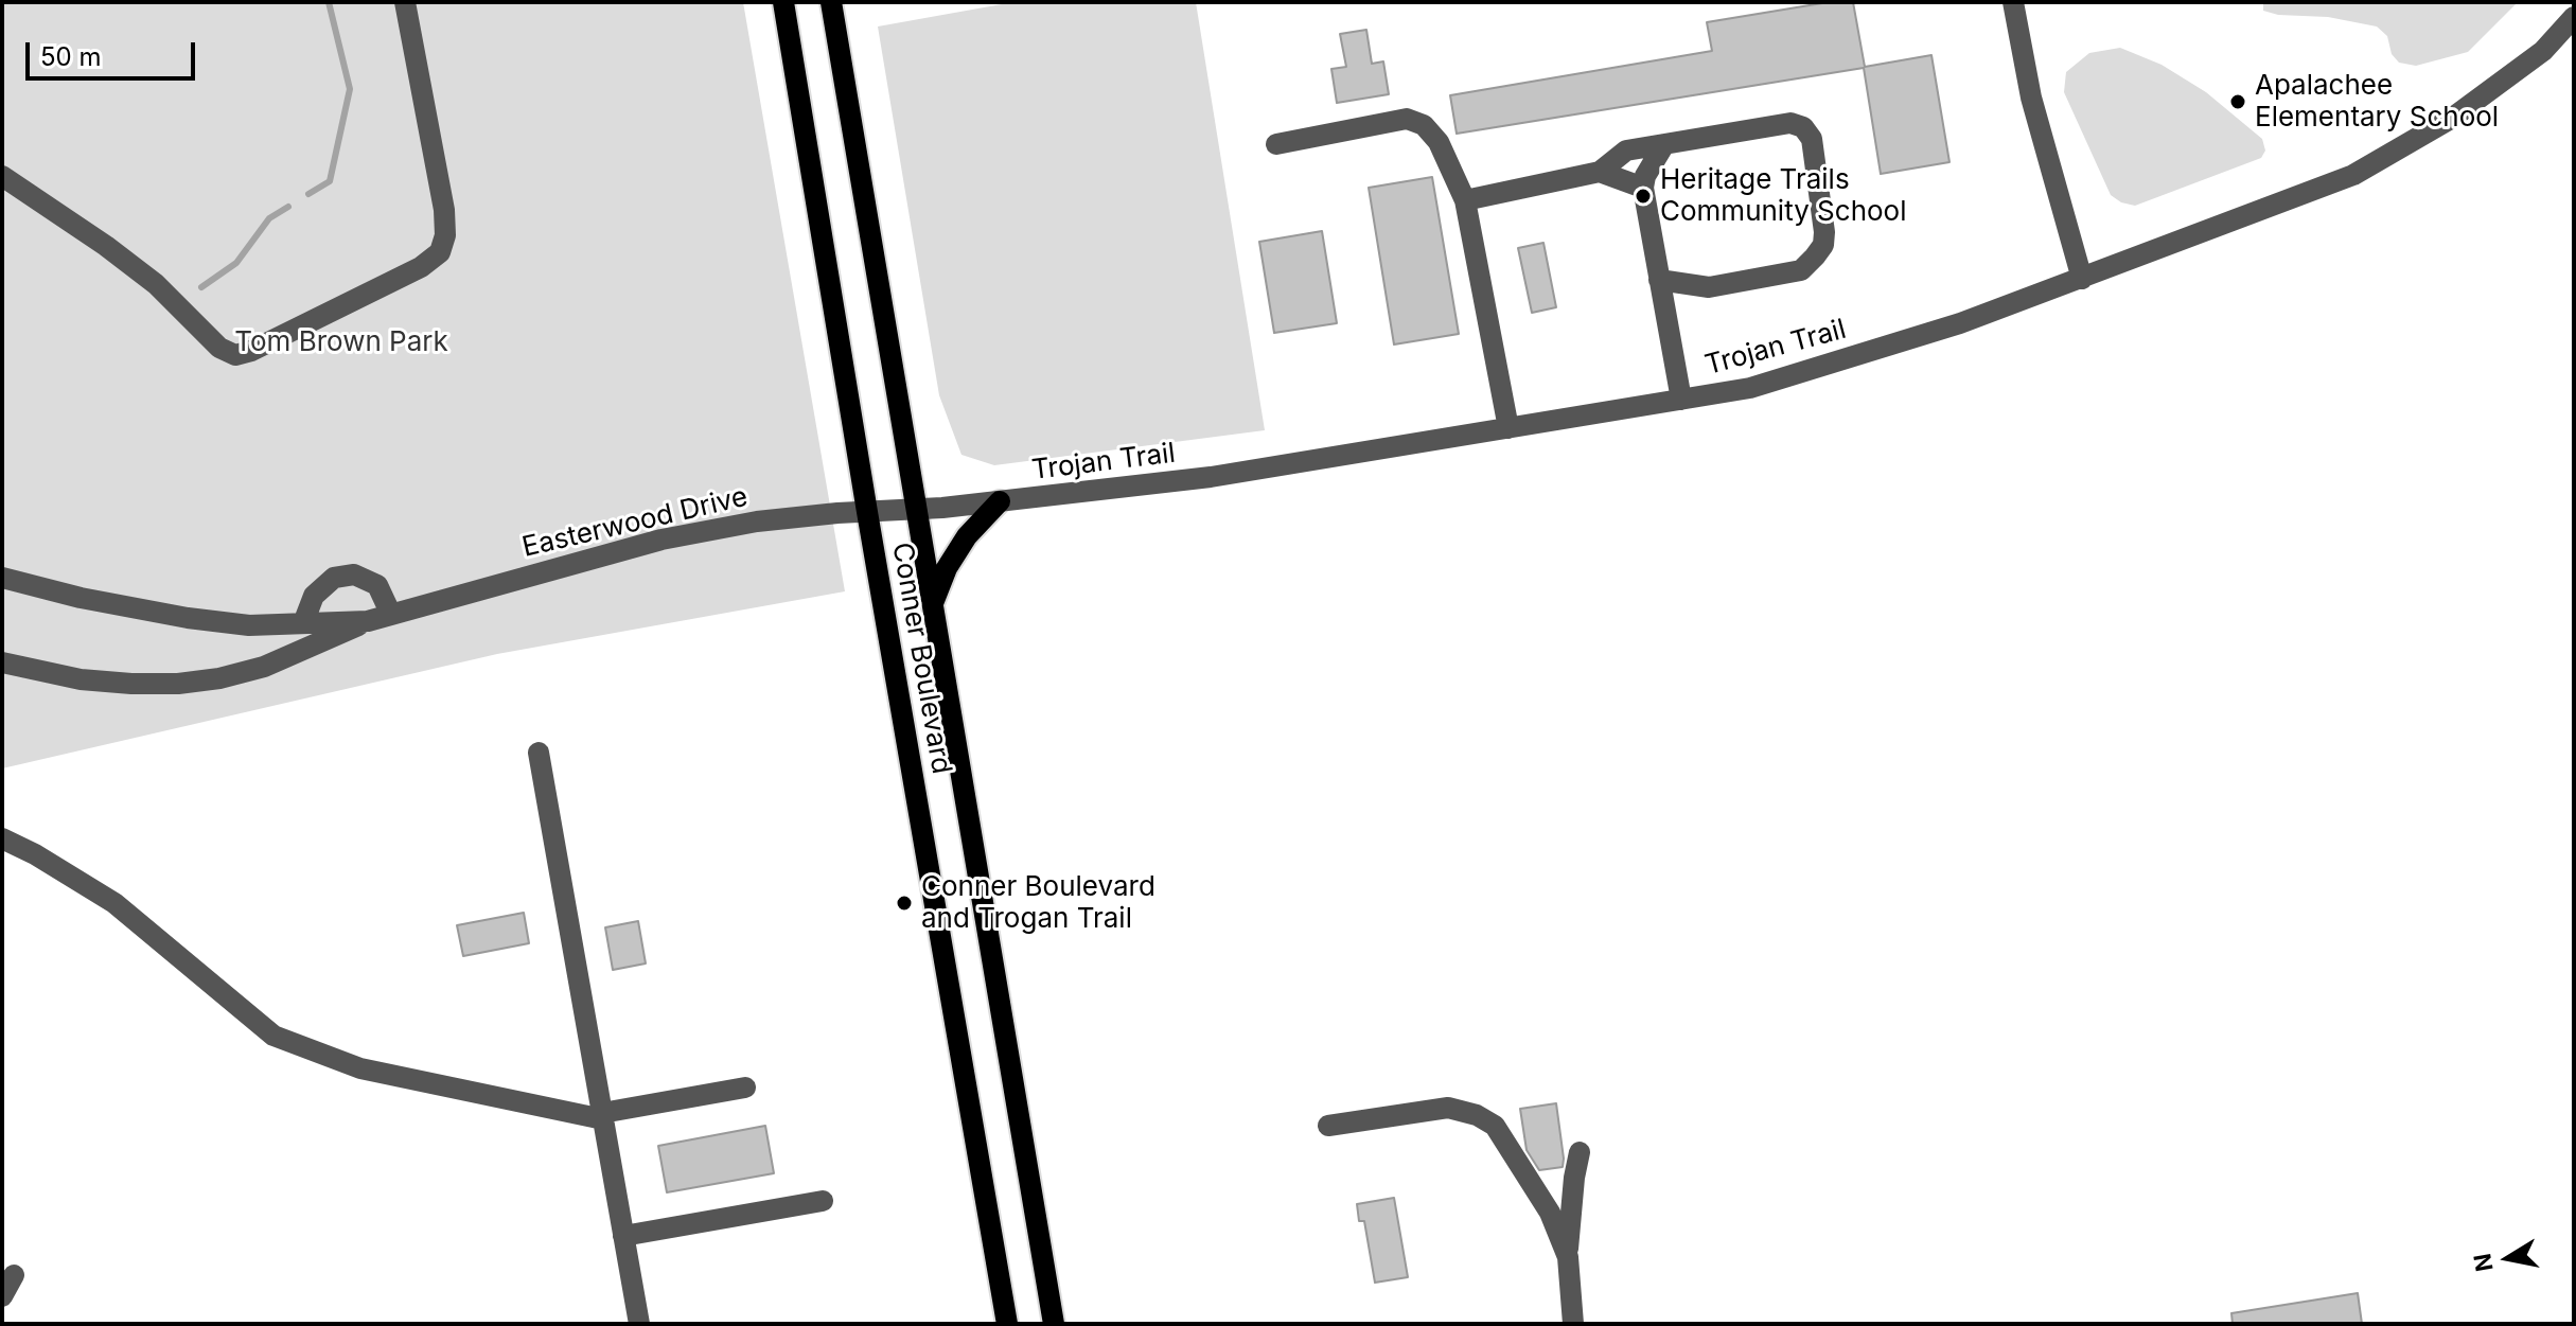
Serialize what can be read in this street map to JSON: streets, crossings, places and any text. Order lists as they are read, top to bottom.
{
  "streets": {
    "main road": ["Conner Boulevard"],
    "street": ["Trojan Trail", "Easterwood Drive"]
  },
  "crossings": [
    ["Trojan Trail", "Easterwood Drive"],
    ["Trojan Trail", "Conner Boulevard"],
    ["Easterwood Drive", "Conner Boulevard"]
  ],
  "parks": ["Tom Brown Park"],
  "places": ["Apalachee Elementary School", "Heritage Trails Community School", "Conner Boulevard and Trogan Trail"],
  "scale_bar": "50 m",
  "north": "left"
}
